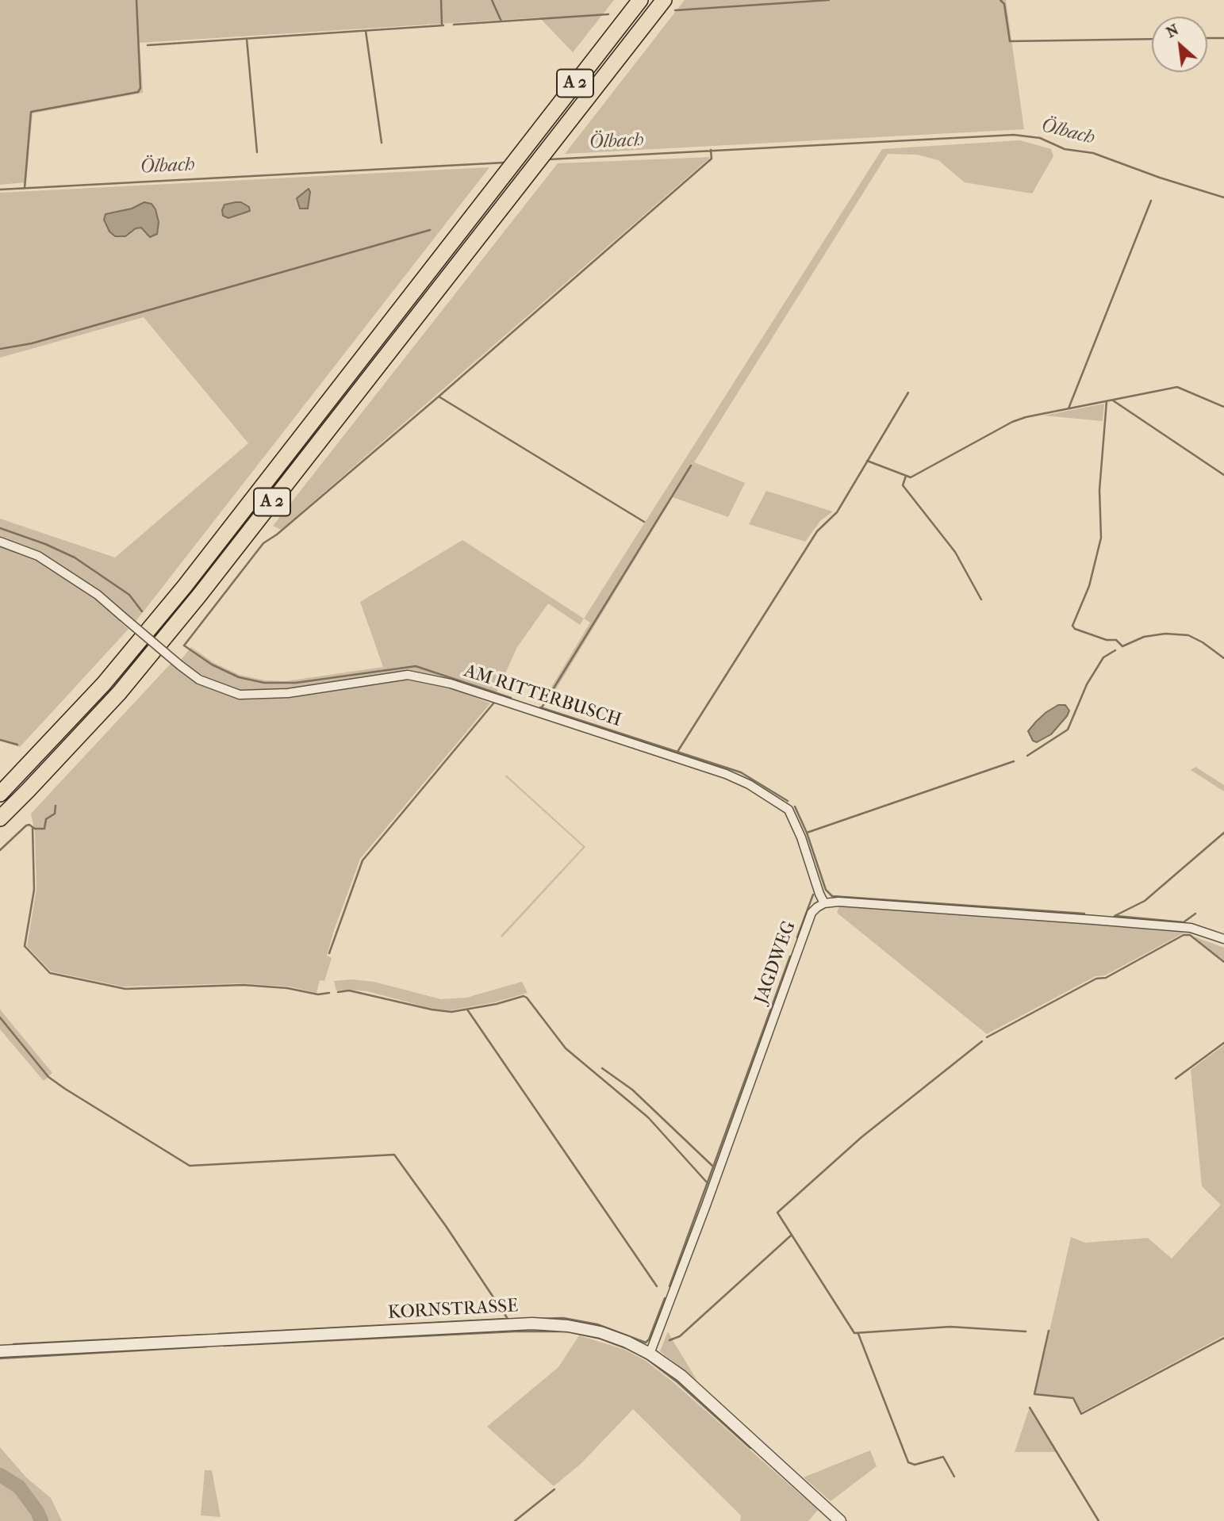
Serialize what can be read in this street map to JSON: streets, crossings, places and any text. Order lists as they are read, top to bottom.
{
  "streets": {
    "highway": ["A 2"],
    "street": ["AM RITTERBUSCH", "JAGDWEG", "KORNSTRASSE"]
  },
  "crossings": [
    ["AM RITTERBUSCH", "JAGDWEG"],
    ["JAGDWEG", "KORNSTRASSE"]
  ],
  "water": ["Ölbach"],
  "north": "top left"
}
